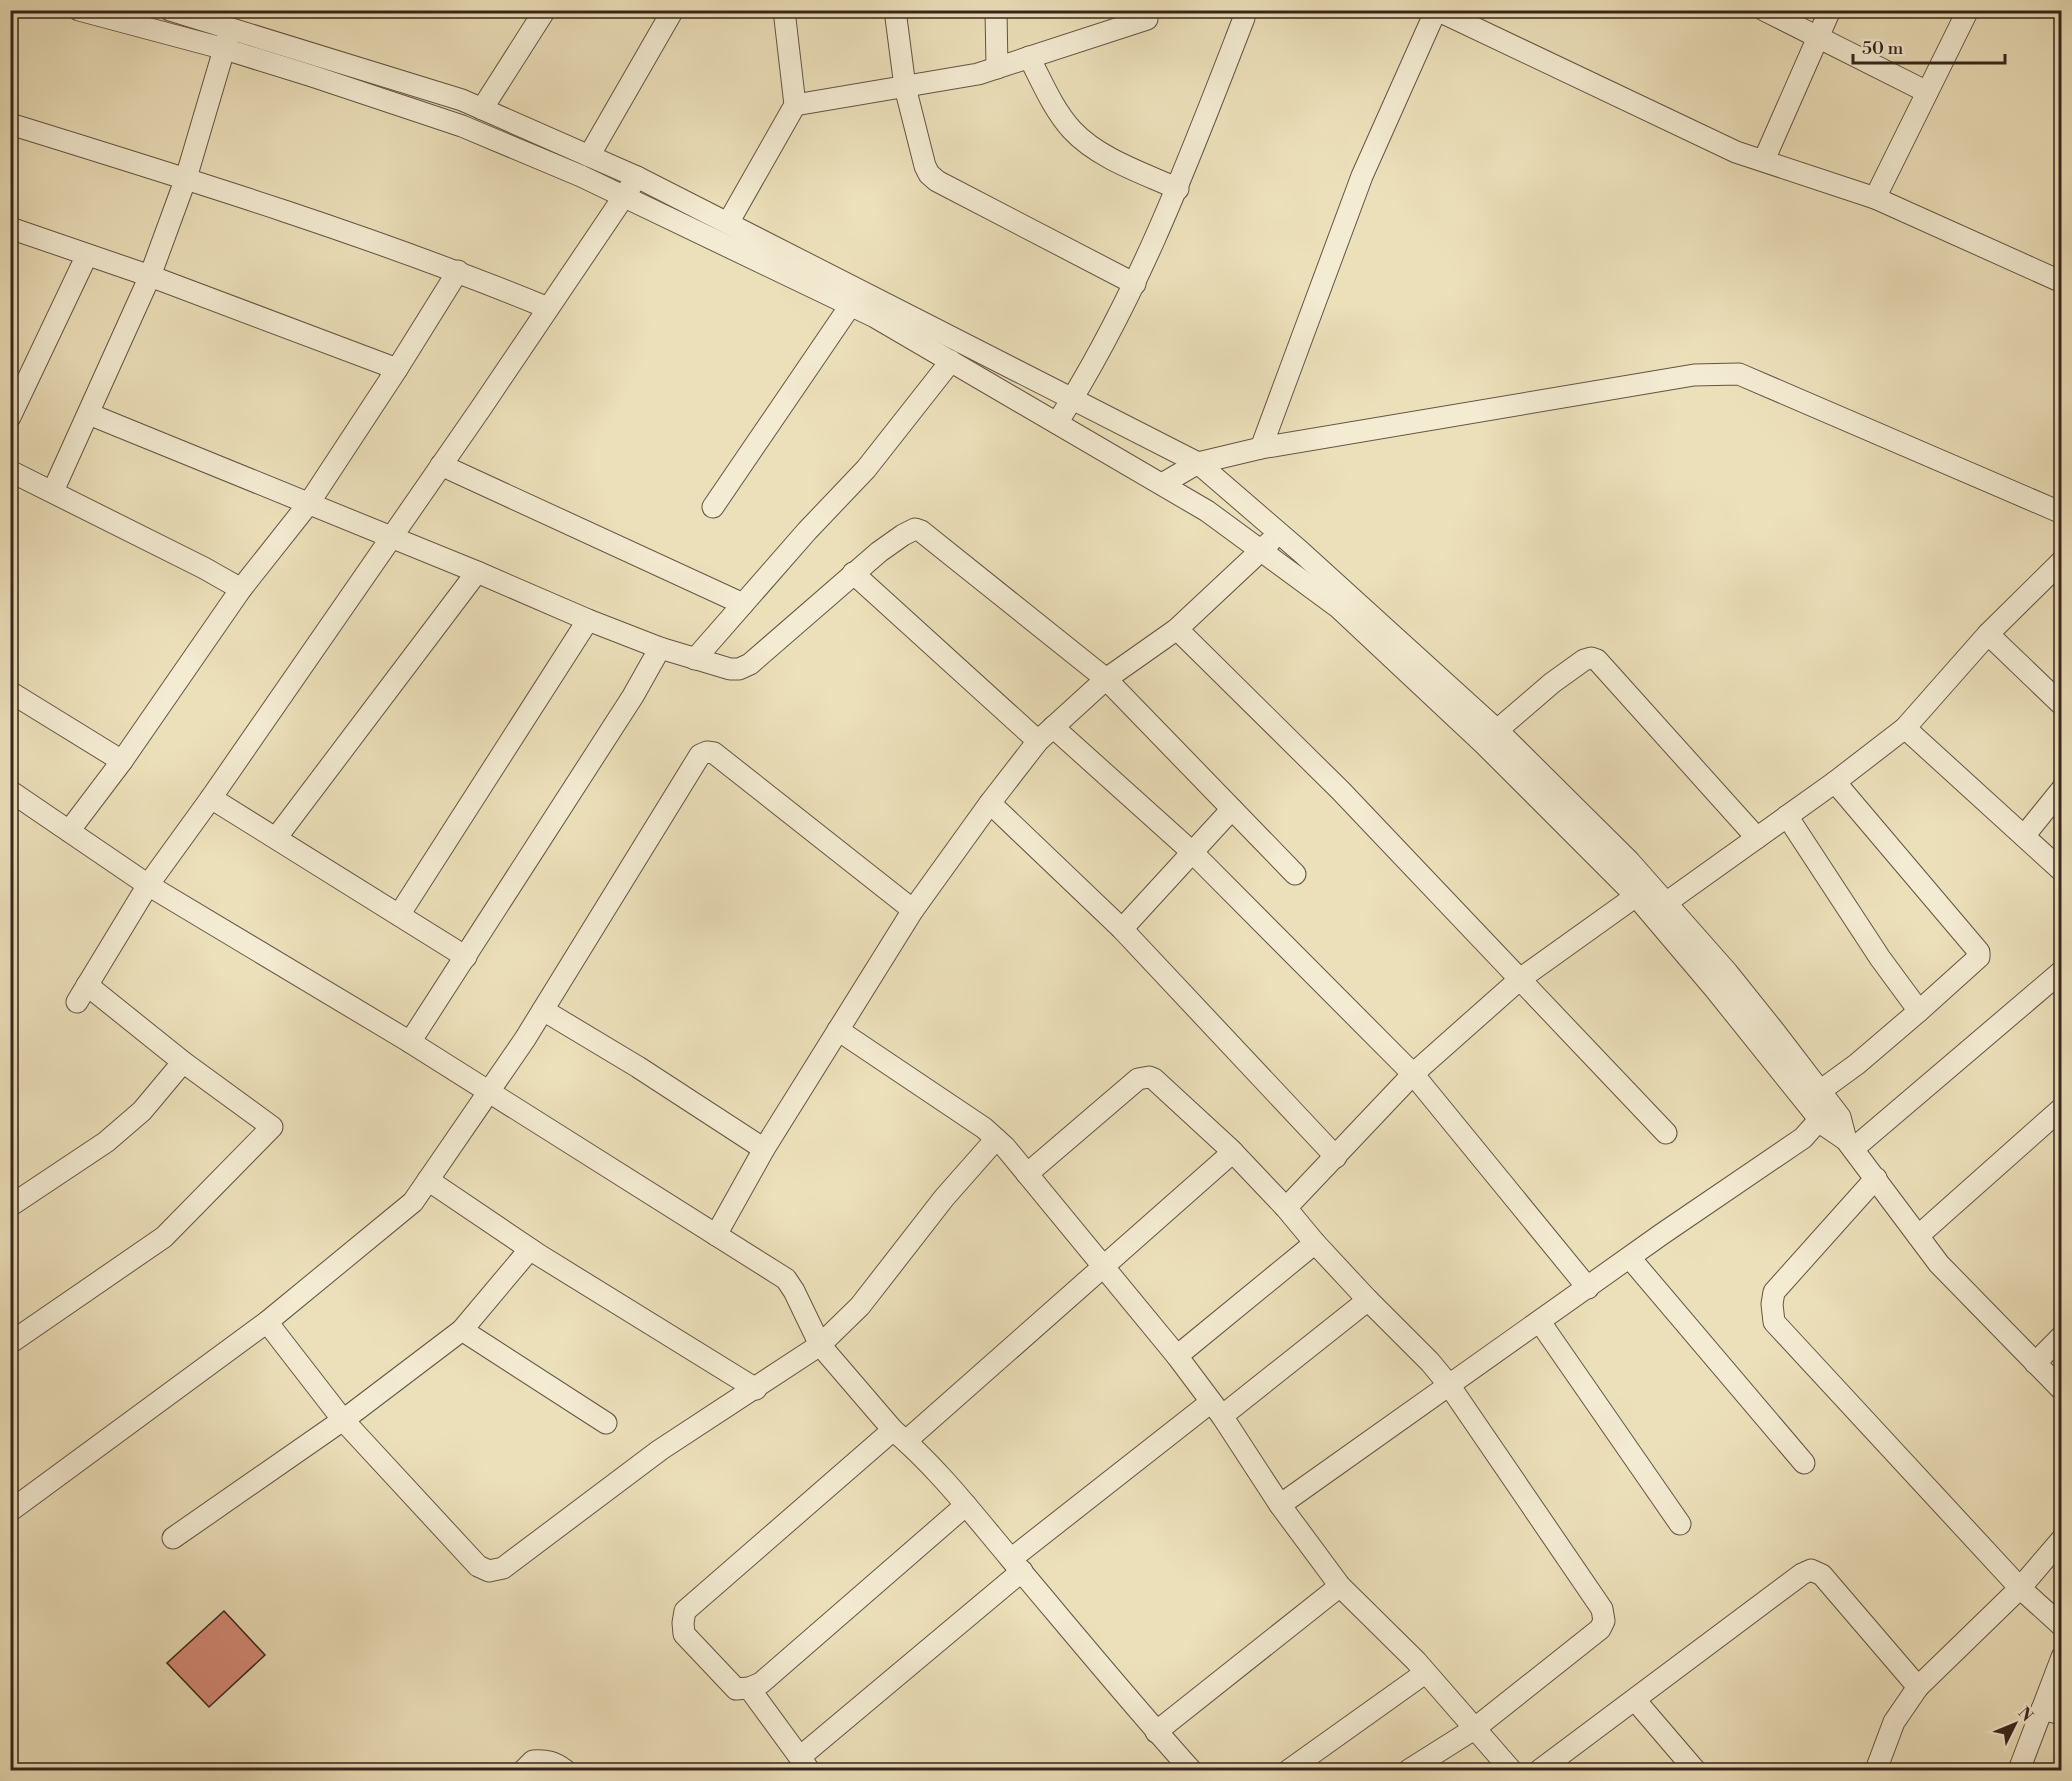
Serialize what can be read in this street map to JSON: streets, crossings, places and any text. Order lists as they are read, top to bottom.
{
  "scale_bar": "50 m",
  "north": "top right"
}
